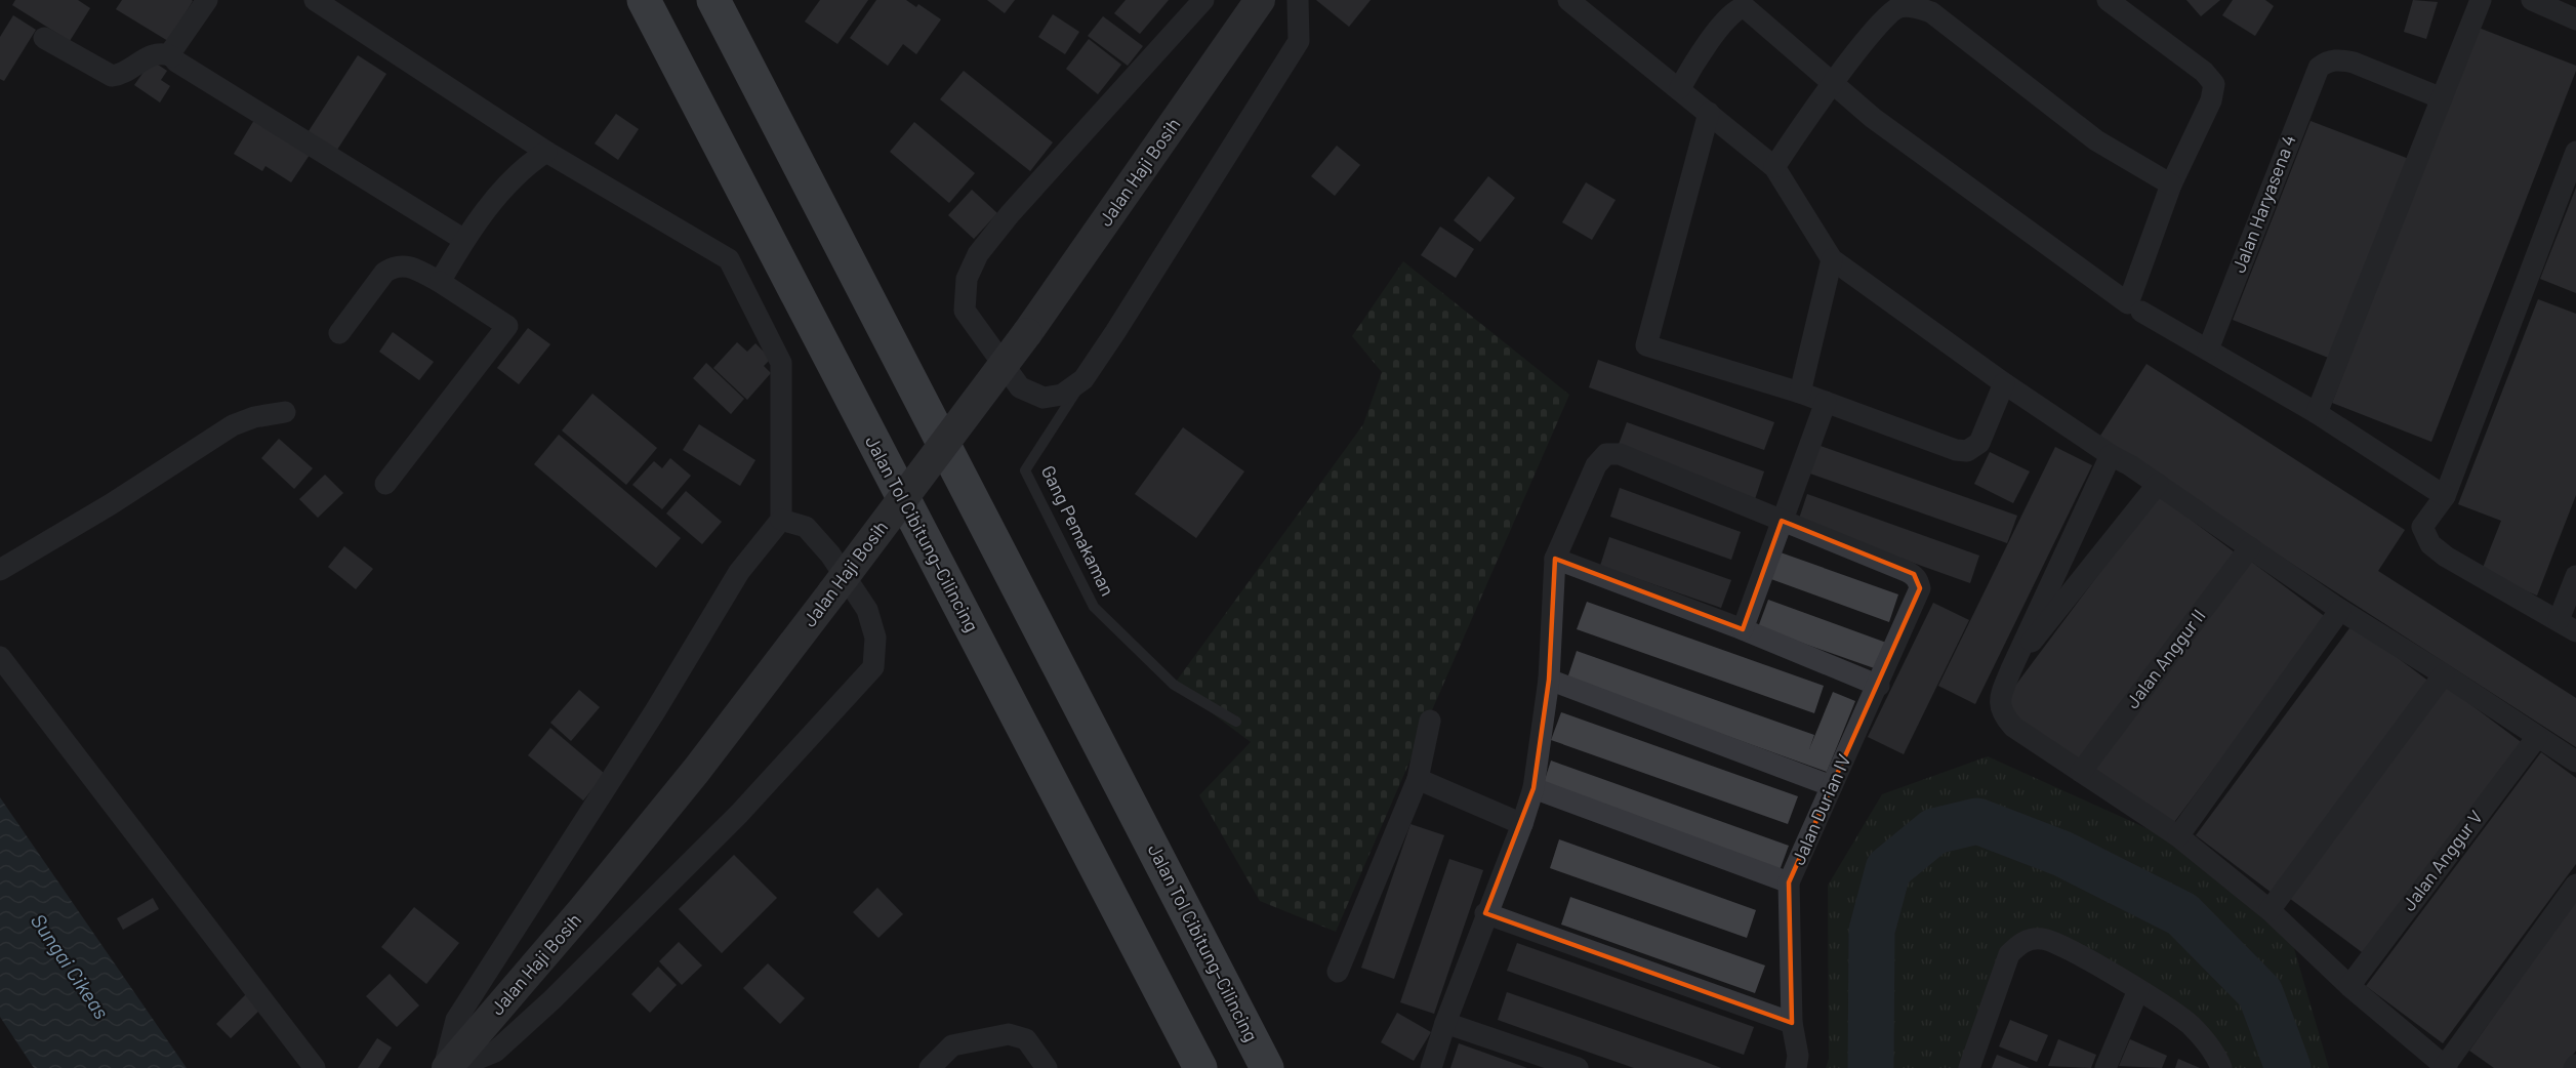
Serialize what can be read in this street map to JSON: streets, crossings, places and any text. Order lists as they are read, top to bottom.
{
  "streets": {
    "highway": ["Jalan Tol Cibitung–Cilincing"],
    "main road": ["Jalan Haji Bosih"],
    "street": [
      "Jalan Haryasena 4",
      "Jalan Anggur II",
      "Jalan Durian IV",
      "Jalan Anggur V"
    ],
    "lane": ["Gang Pemakaman"]
  },
  "water": ["Sungai Cikeas"]
}
